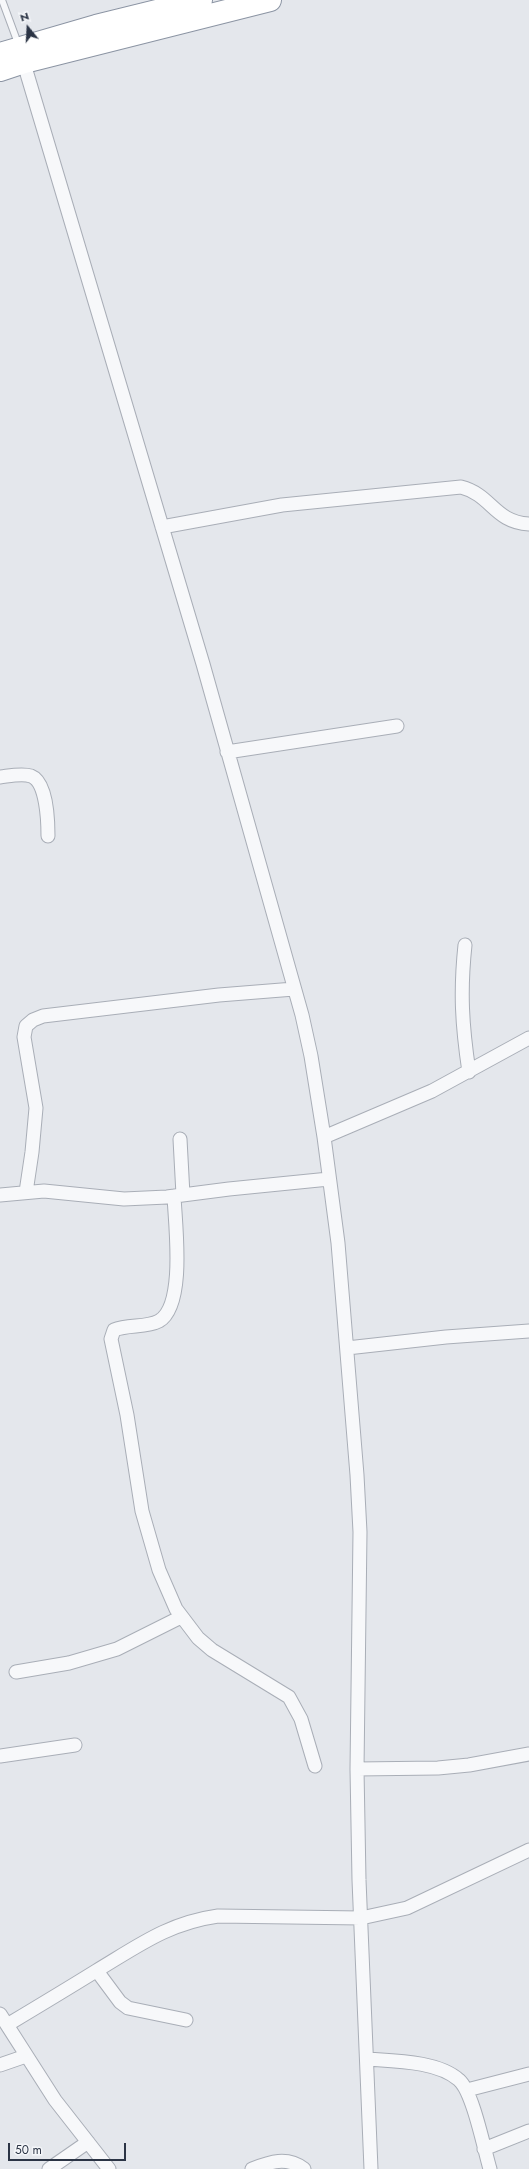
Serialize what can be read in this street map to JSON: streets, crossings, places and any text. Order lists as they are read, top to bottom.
{
  "scale_bar": "50 m",
  "north": "top"
}
